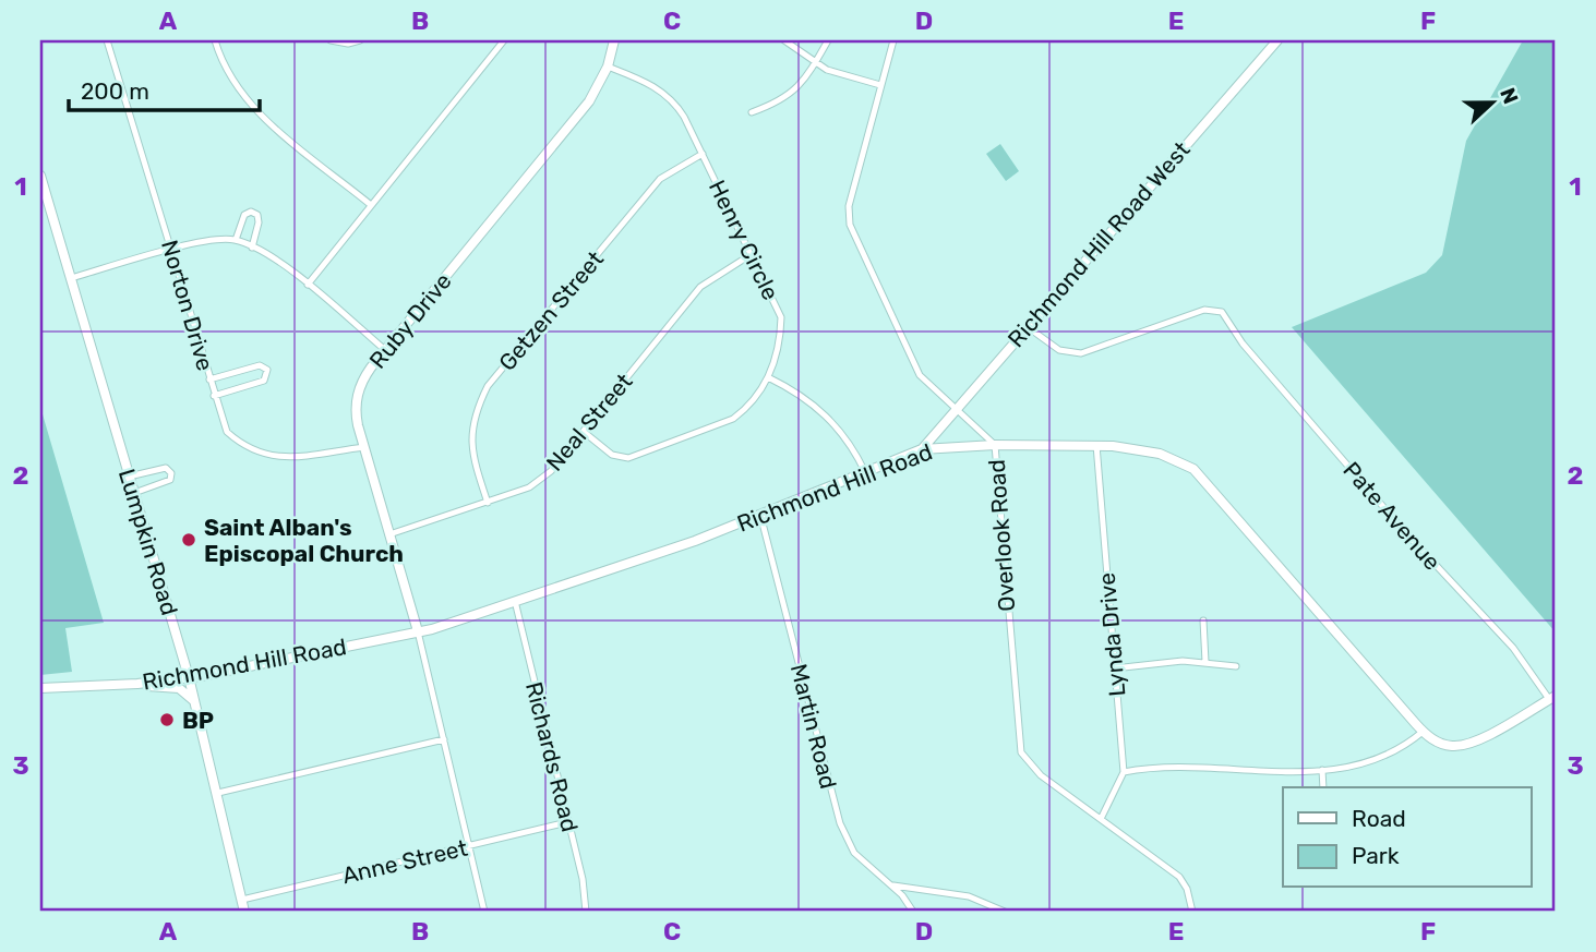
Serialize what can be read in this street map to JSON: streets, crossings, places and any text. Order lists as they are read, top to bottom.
{
  "streets": {
    "street": [
      "Henry Circle",
      "Richmond Hill Road West",
      "Norton Drive",
      "Getzen Street",
      "Ruby Drive",
      "Neal Street",
      "Richmond Hill Road",
      "Pate Avenue",
      "Overlook Road",
      "Lumpkin Road",
      "Lynda Drive",
      "Martin Road",
      "Richards Road",
      "Anne Street"
    ]
  },
  "crossings": [
    ["Henry Circle", "Getzen Street"],
    ["Henry Circle", "Ruby Drive"],
    ["Henry Circle", "Neal Street"],
    ["Richmond Hill Road West", "Richmond Hill Road"],
    ["Richmond Hill Road West", "Pate Avenue"],
    ["Richmond Hill Road West", "Overlook Road"],
    ["Norton Drive", "Ruby Drive"],
    ["Getzen Street", "Neal Street"],
    ["Ruby Drive", "Neal Street"],
    ["Ruby Drive", "Richmond Hill Road"],
    ["Ruby Drive", "Anne Street"],
    ["Richmond Hill Road", "Pate Avenue"],
    ["Richmond Hill Road", "Overlook Road"],
    ["Richmond Hill Road", "Lumpkin Road"],
    ["Richmond Hill Road", "Lynda Drive"],
    ["Richmond Hill Road", "Martin Road"],
    ["Richmond Hill Road", "Richards Road"],
    ["Lumpkin Road", "Anne Street"],
    ["Richards Road", "Anne Street"]
  ],
  "places": ["Saint Alban's Episcopal Church", "BP"],
  "legend": ["Road", "Park"],
  "scale_bar": "200 m",
  "north": "right",
  "grid": {
    "columns": [
      "A",
      "B",
      "C",
      "D",
      "E",
      "F"
    ],
    "rows": ["1", "2", "3"]
  }
}
